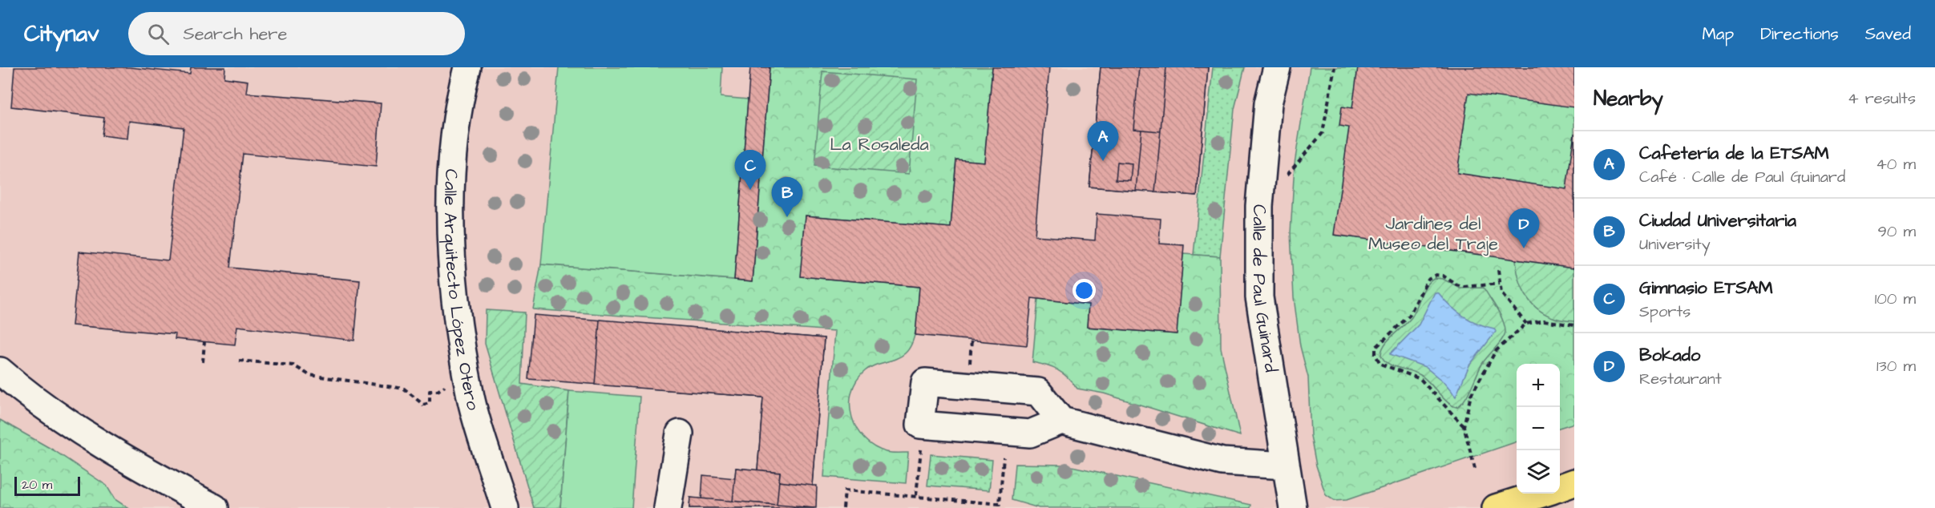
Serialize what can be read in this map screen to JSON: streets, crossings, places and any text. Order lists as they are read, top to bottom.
{
  "streets": {
    "street": ["Calle de Paul Guinard", "Calle Arquitecto López Otero"]
  },
  "parks": ["La Rosaleda", "Jardines del Museo del Traje"],
  "scale_bar": "20 m",
  "page": {
    "header": "Citynav",
    "search": "Search here",
    "nav": ["Map", "Directions", "Saved"],
    "heading": ["Nearby", "4 results"],
    "pins": [
      "A",
      "C",
      "B",
      "D"
    ],
    "list": [
      {
        "mark": "A",
        "name": "Cafetería de la ETSAM",
        "note": "Café · Calle de Paul Guinard",
        "value": "40 m"
      },
      {
        "mark": "B",
        "name": "Ciudad Universitaria",
        "note": "University",
        "value": "90 m"
      },
      {
        "mark": "C",
        "name": "Gimnasio ETSAM",
        "note": "Sports",
        "value": "100 m"
      },
      {
        "mark": "D",
        "name": "Bokado",
        "note": "Restaurant",
        "value": "130 m"
      }
    ],
    "map_buttons": ["+", "−"],
    "scale": "20 m"
  }
}
